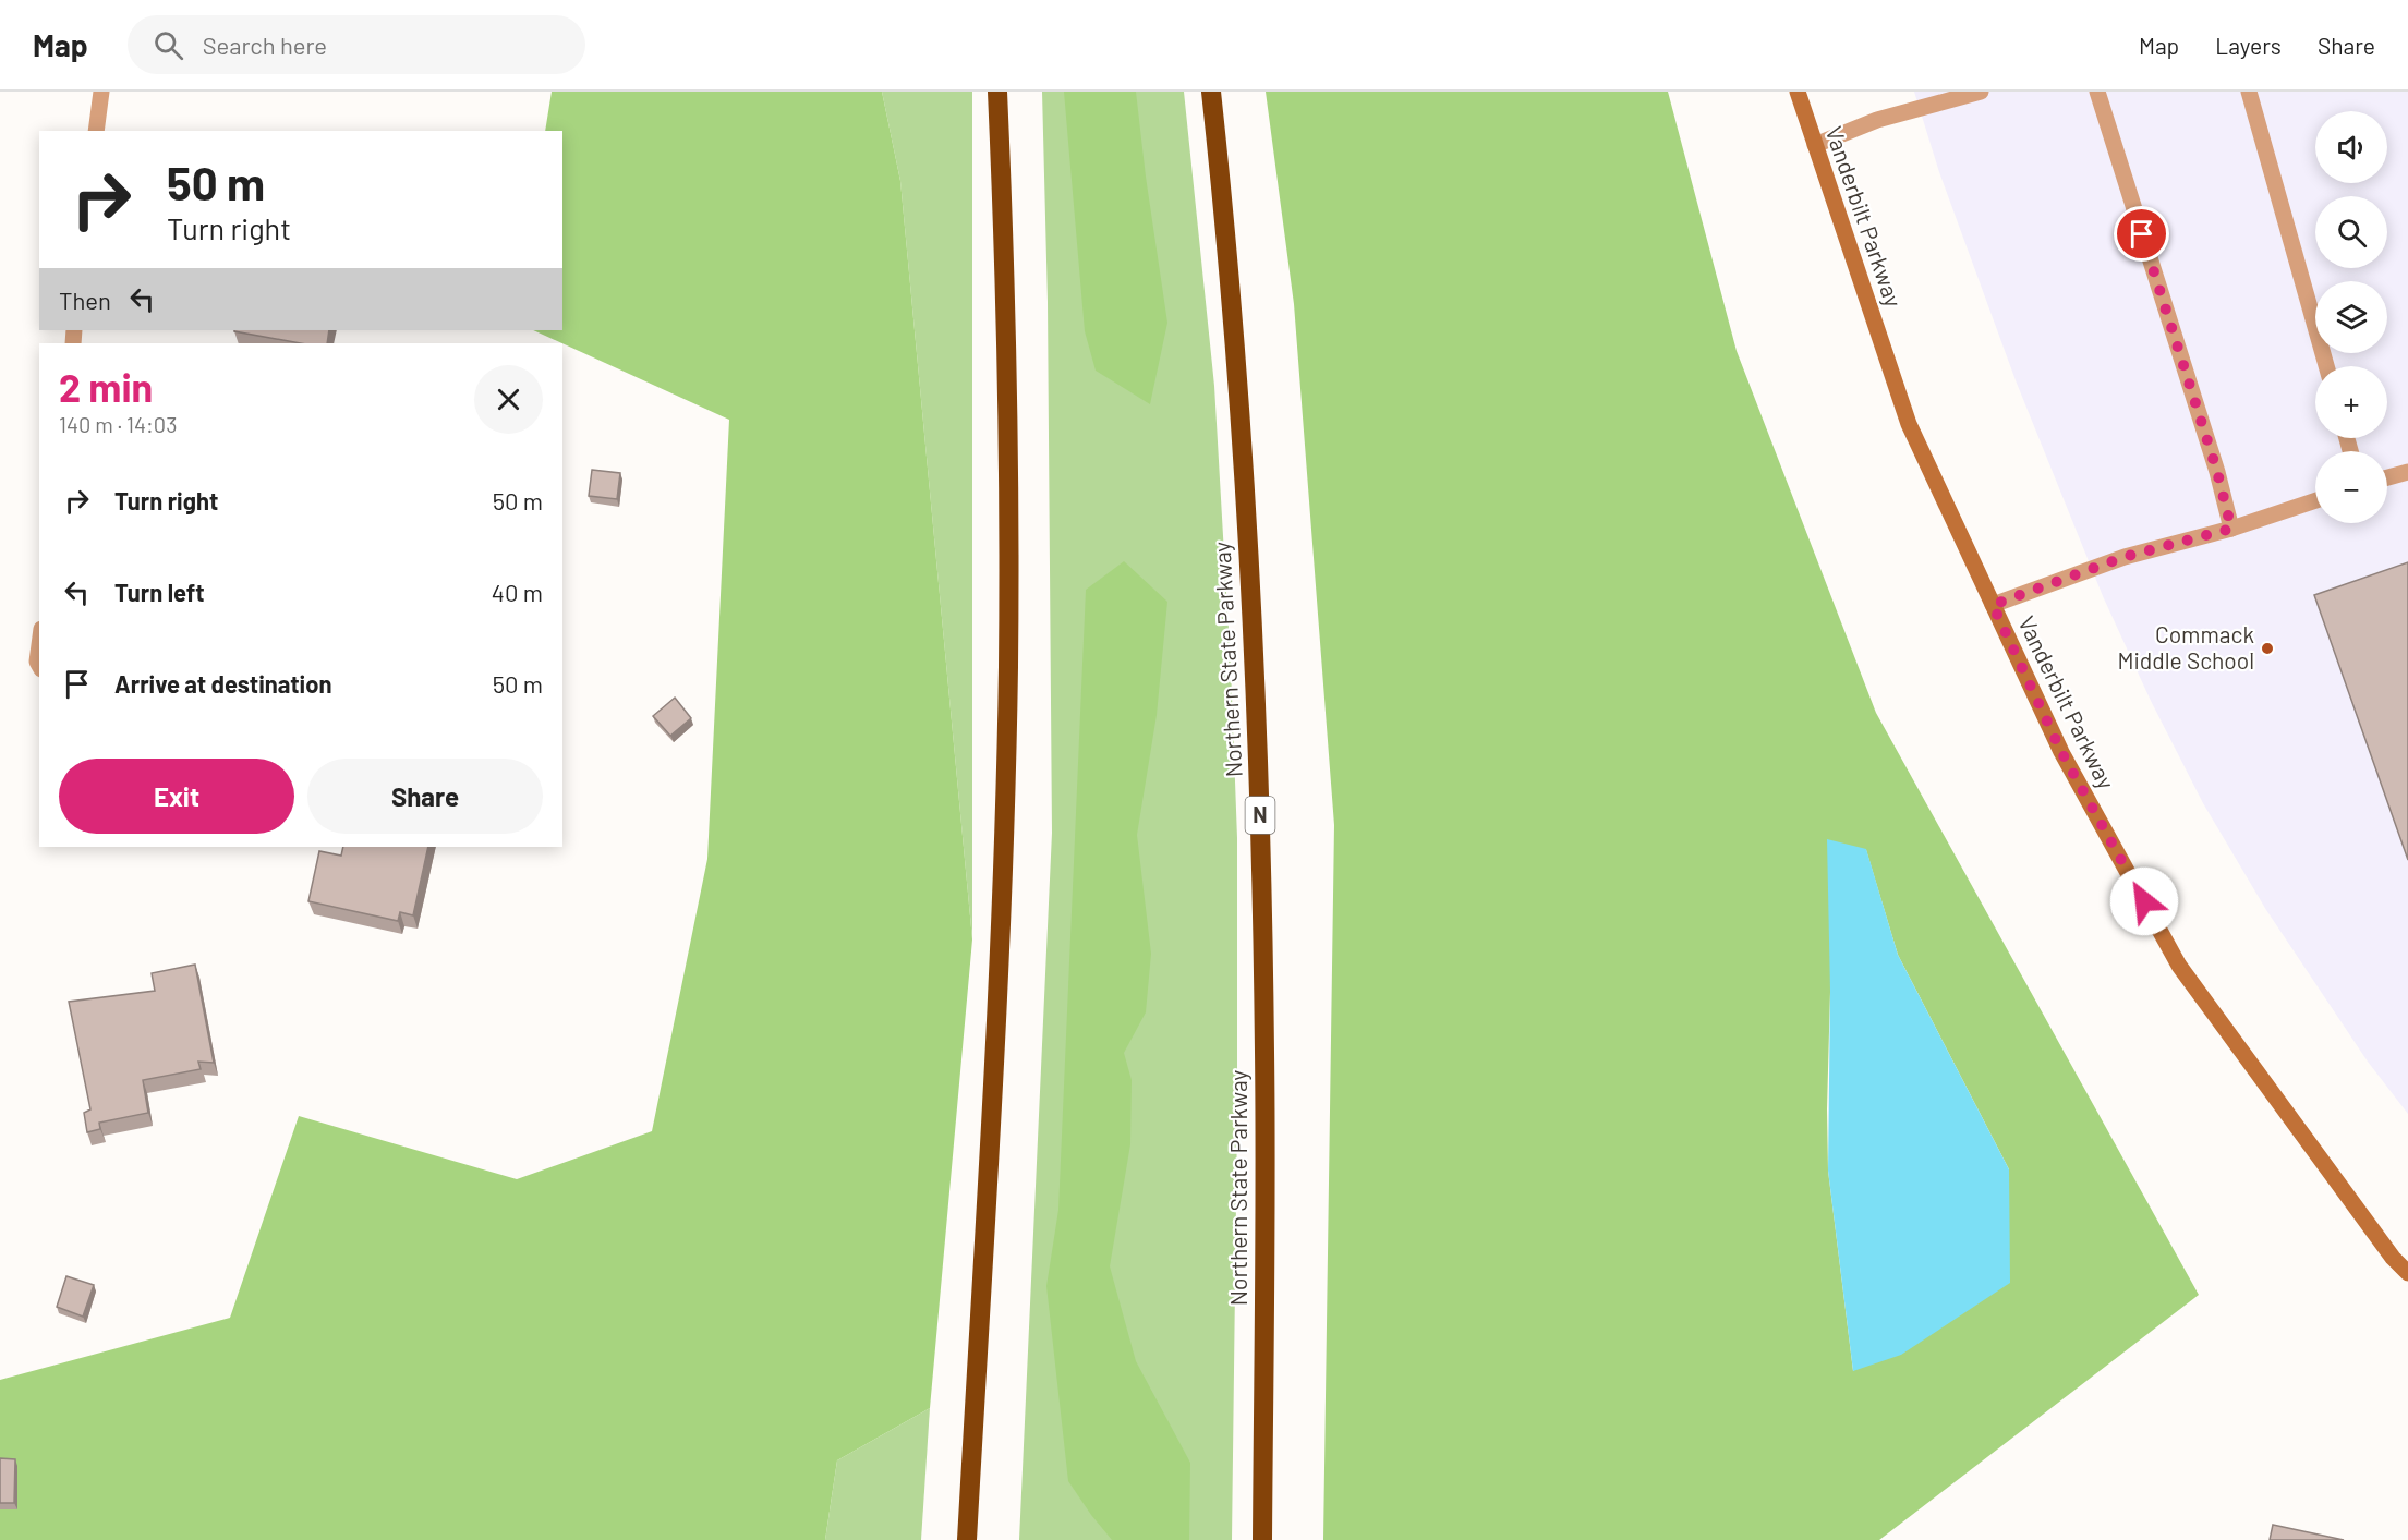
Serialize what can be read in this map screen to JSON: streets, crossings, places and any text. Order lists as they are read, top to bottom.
{
  "streets": {
    "highway": ["Northern State Parkway", "N"],
    "main road": ["Vanderbilt Parkway"]
  },
  "places": ["Commack Middle School"],
  "page": {
    "header": "Map",
    "search": "Search here",
    "nav": ["Map", "Layers", "Share"],
    "map_buttons": ["+", "−"],
    "turn": ["50 m", "Turn right"],
    "then": "Then",
    "heading": ["2 min", "140 m · 14:03"],
    "list": [
      {
        "name": "Turn right",
        "value": "50 m"
      },
      {
        "name": "Turn left",
        "value": "40 m"
      },
      {
        "name": "Arrive at destination",
        "value": "50 m"
      }
    ],
    "buttons": ["Exit", "Share"]
  }
}
